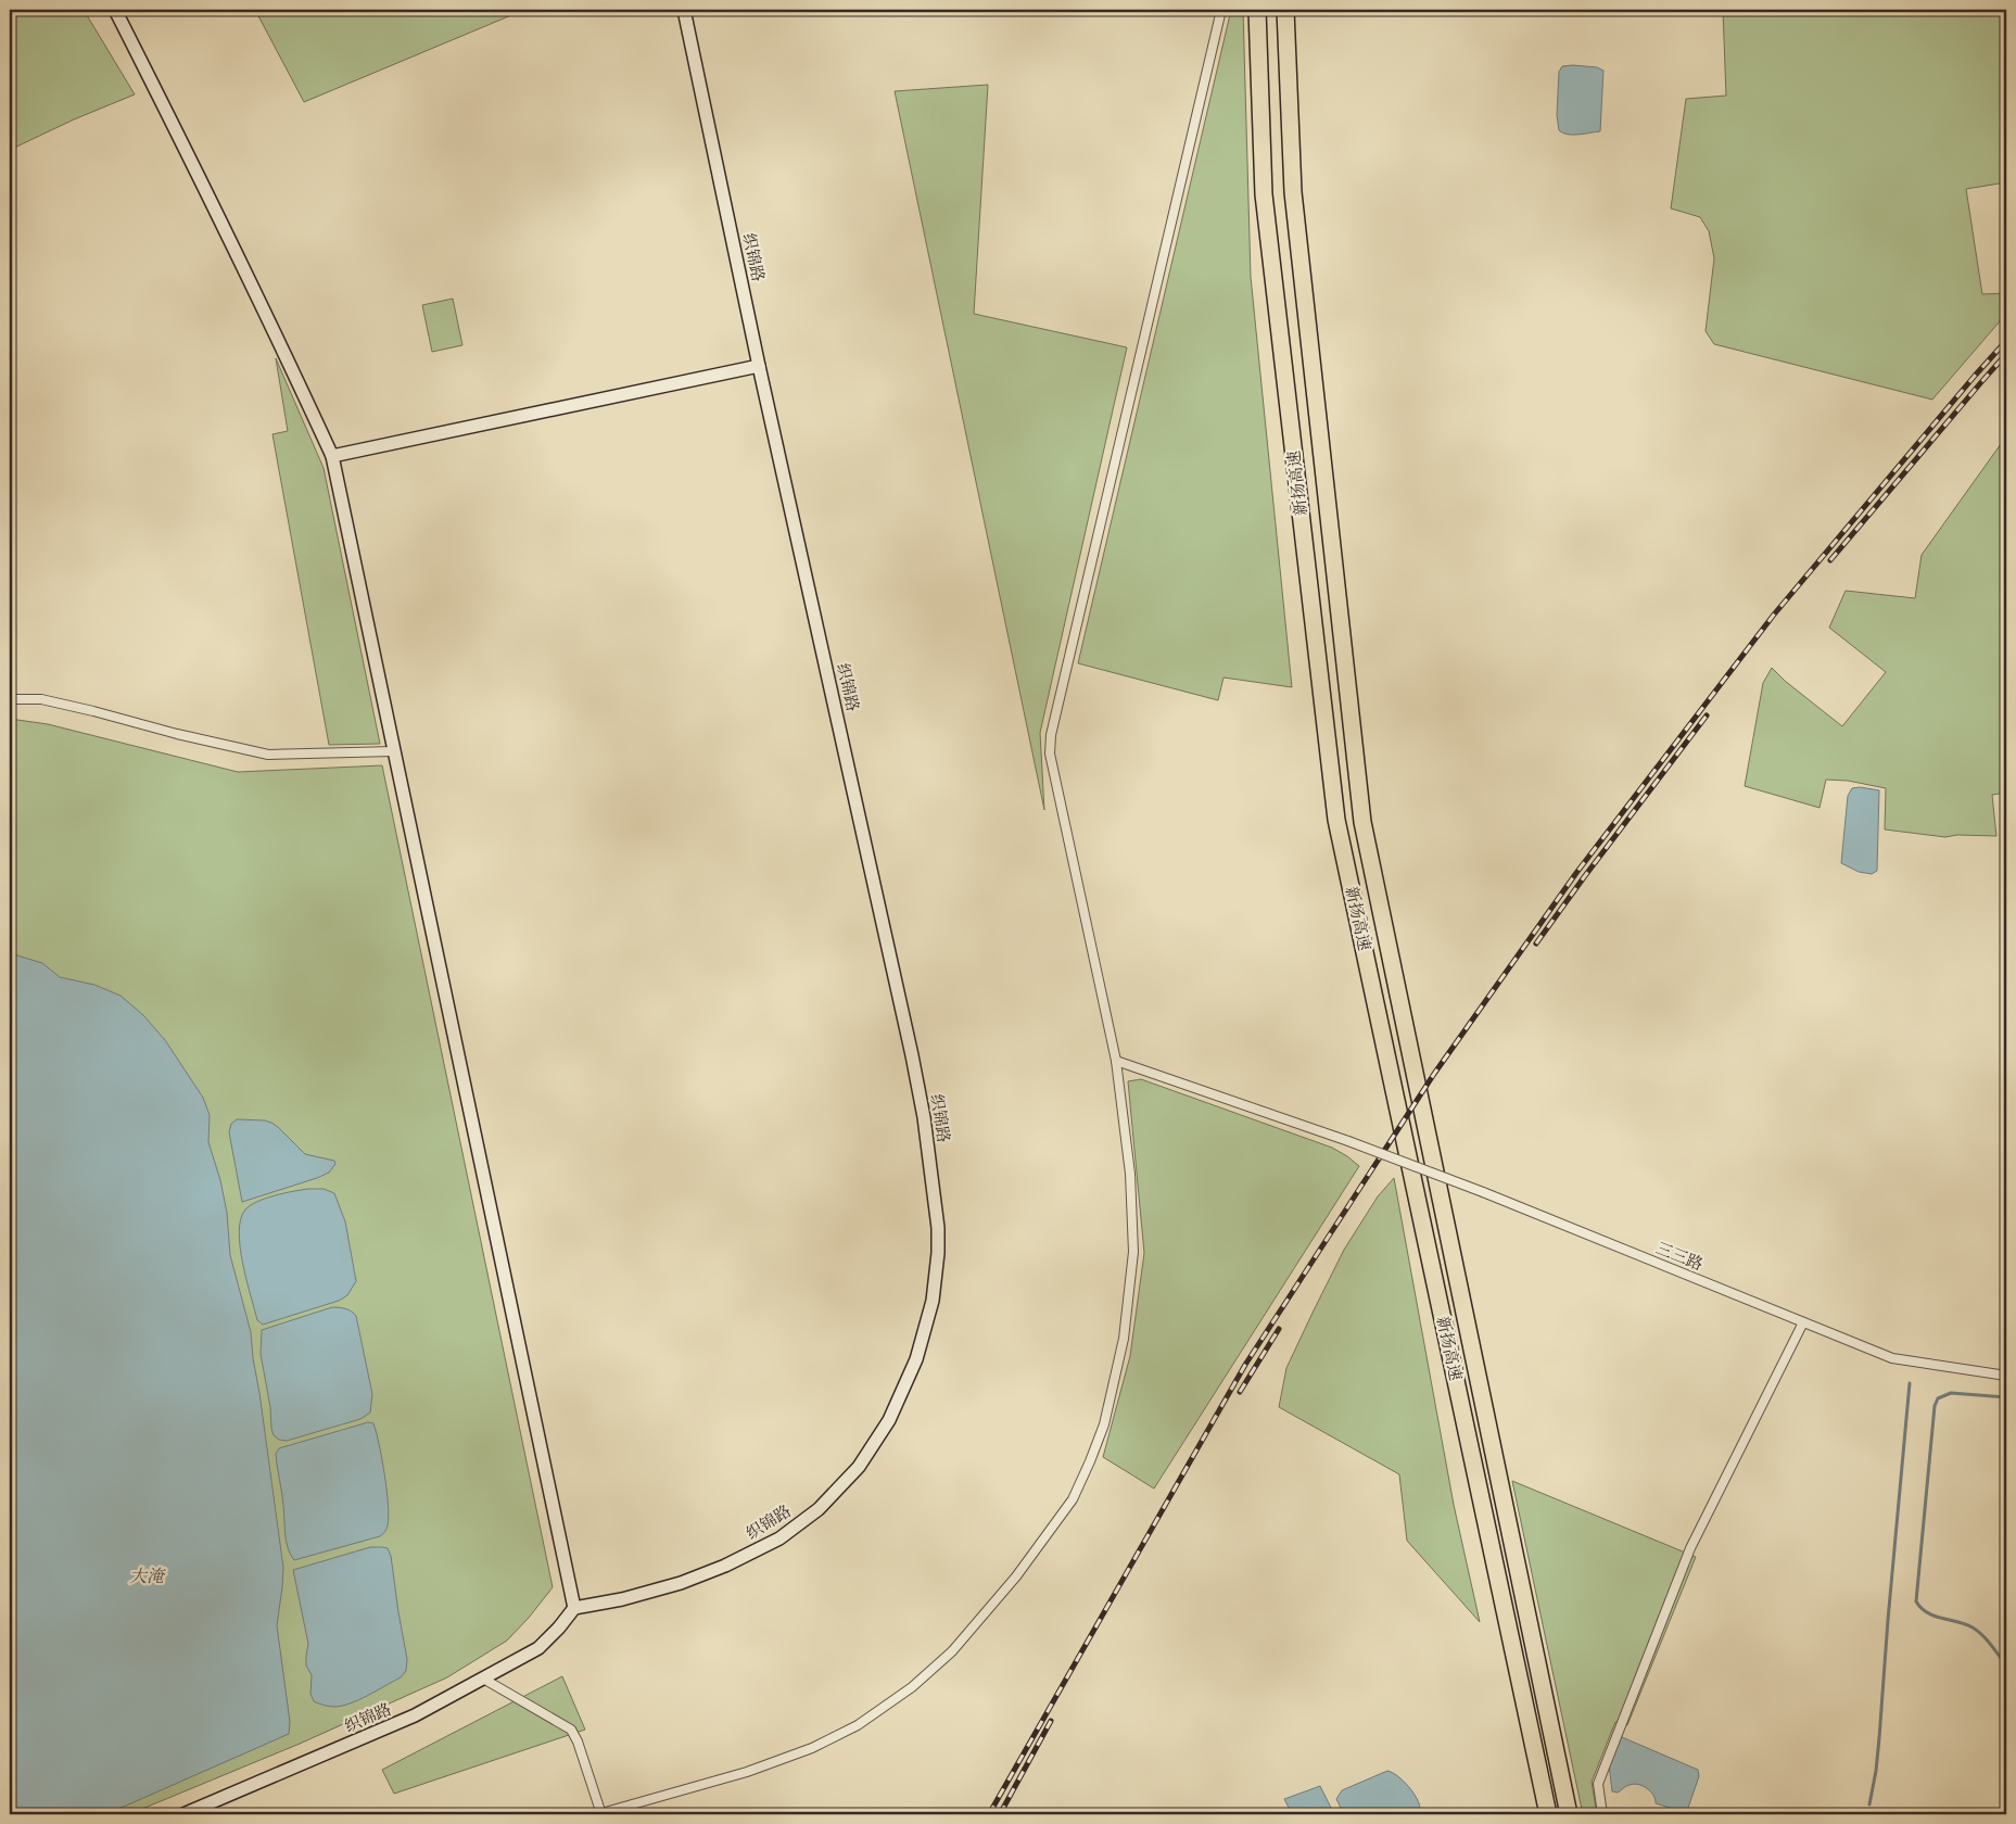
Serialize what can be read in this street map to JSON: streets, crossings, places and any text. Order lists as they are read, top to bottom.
{
  "streets": {
    "highway": ["新扬高速"],
    "street": ["织锦路", "三三路"]
  },
  "water": ["大淹"]
}
